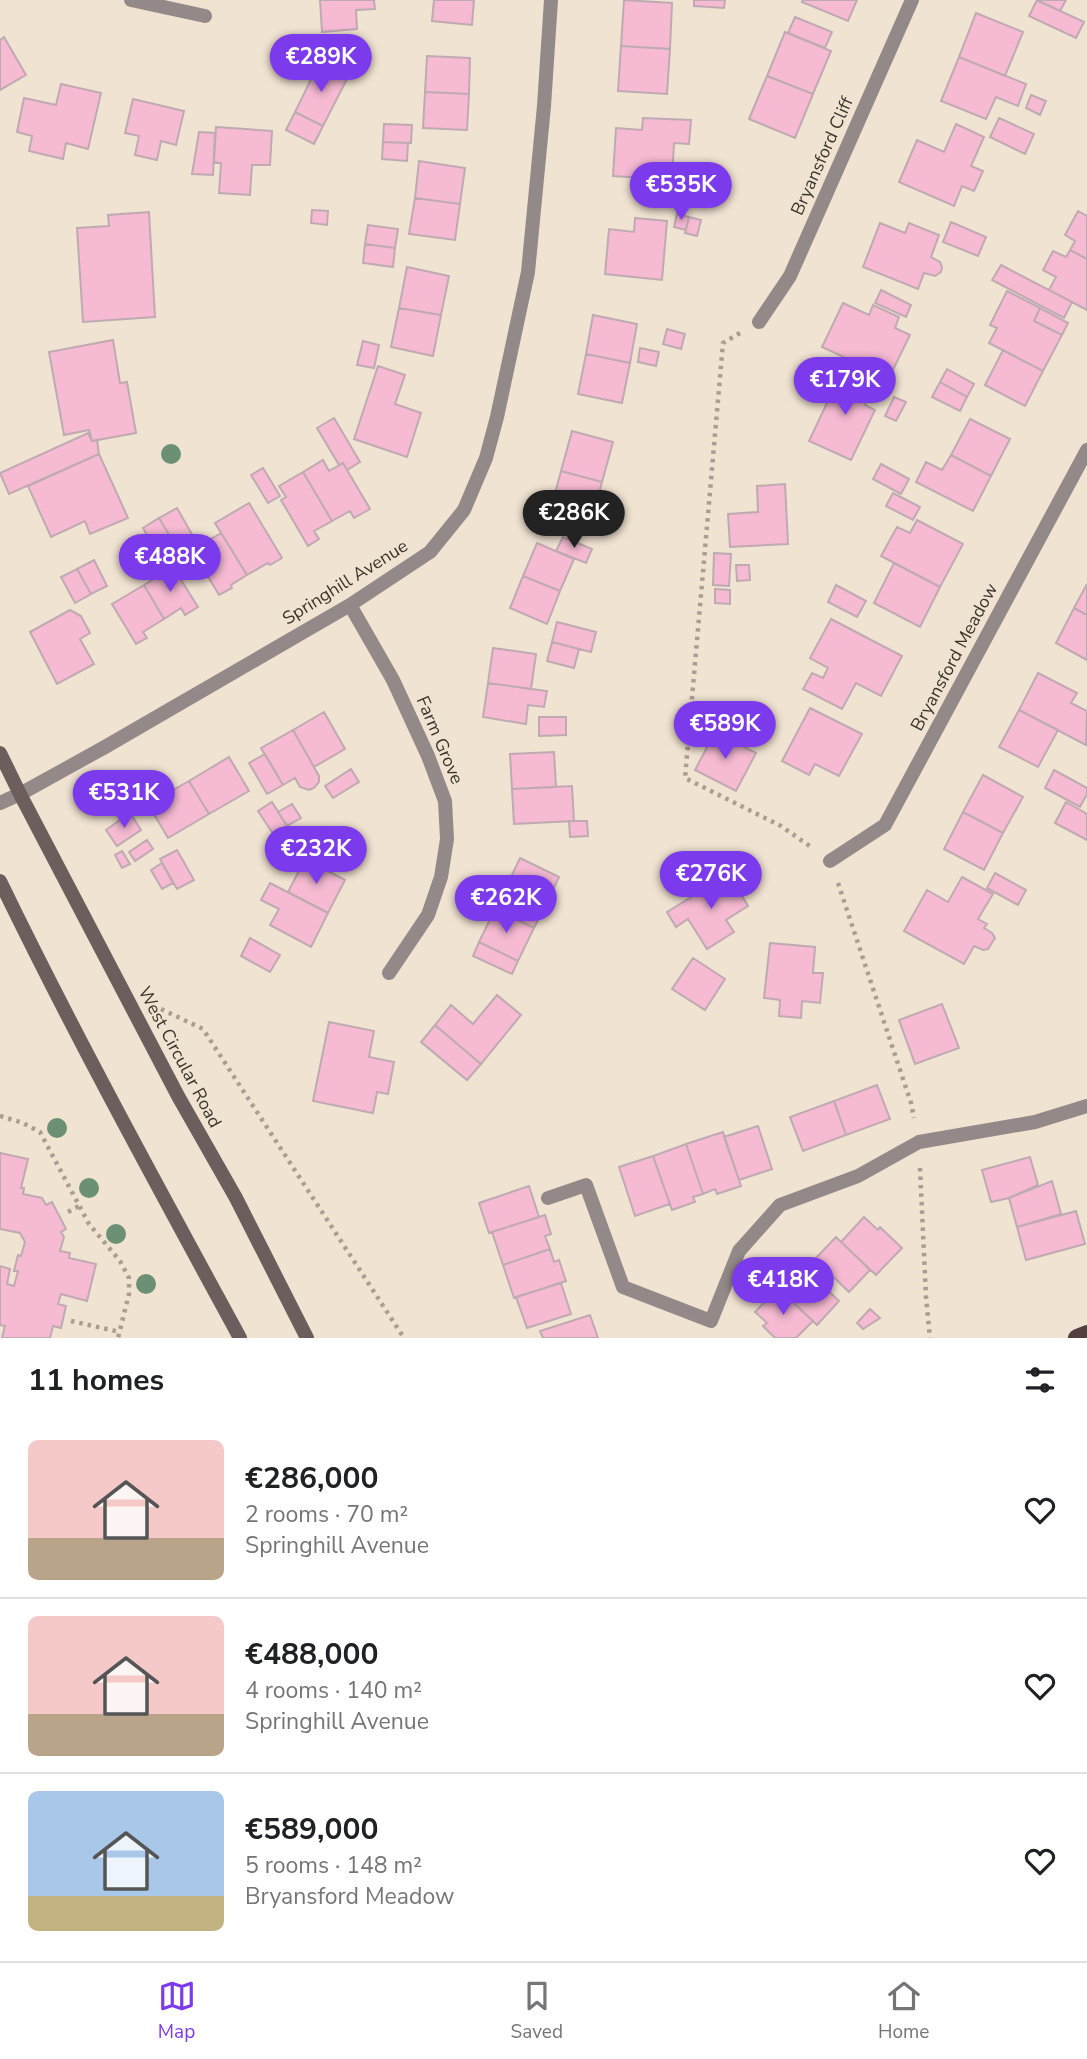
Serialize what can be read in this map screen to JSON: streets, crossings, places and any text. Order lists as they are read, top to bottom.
{
  "streets": {
    "street": [
      "Bryansford Cliff",
      "Springhill Avenue",
      "Bryansford Meadow",
      "Farm Grove",
      "West Circular Road"
    ]
  },
  "crossings": [
    ["Springhill Avenue", "Farm Grove"],
    ["Springhill Avenue", "West Circular Road"]
  ],
  "page": {
    "price": [
      "€289K",
      "€535K",
      "€179K",
      "€286K",
      "€488K",
      "€589K",
      "€531K",
      "€232K",
      "€276K",
      "€262K",
      "€418K"
    ],
    "heading": "11 homes",
    "list": [
      {
        "name": "€286,000",
        "note": "2 rooms · 70 m² · Springhill Avenue"
      },
      {
        "name": "€488,000",
        "note": "4 rooms · 140 m² · Springhill Avenue"
      },
      {
        "name": "€589,000",
        "note": "5 rooms · 148 m² · Bryansford Meadow"
      }
    ],
    "tabs": ["Map", "Saved", "Home"]
  }
}
